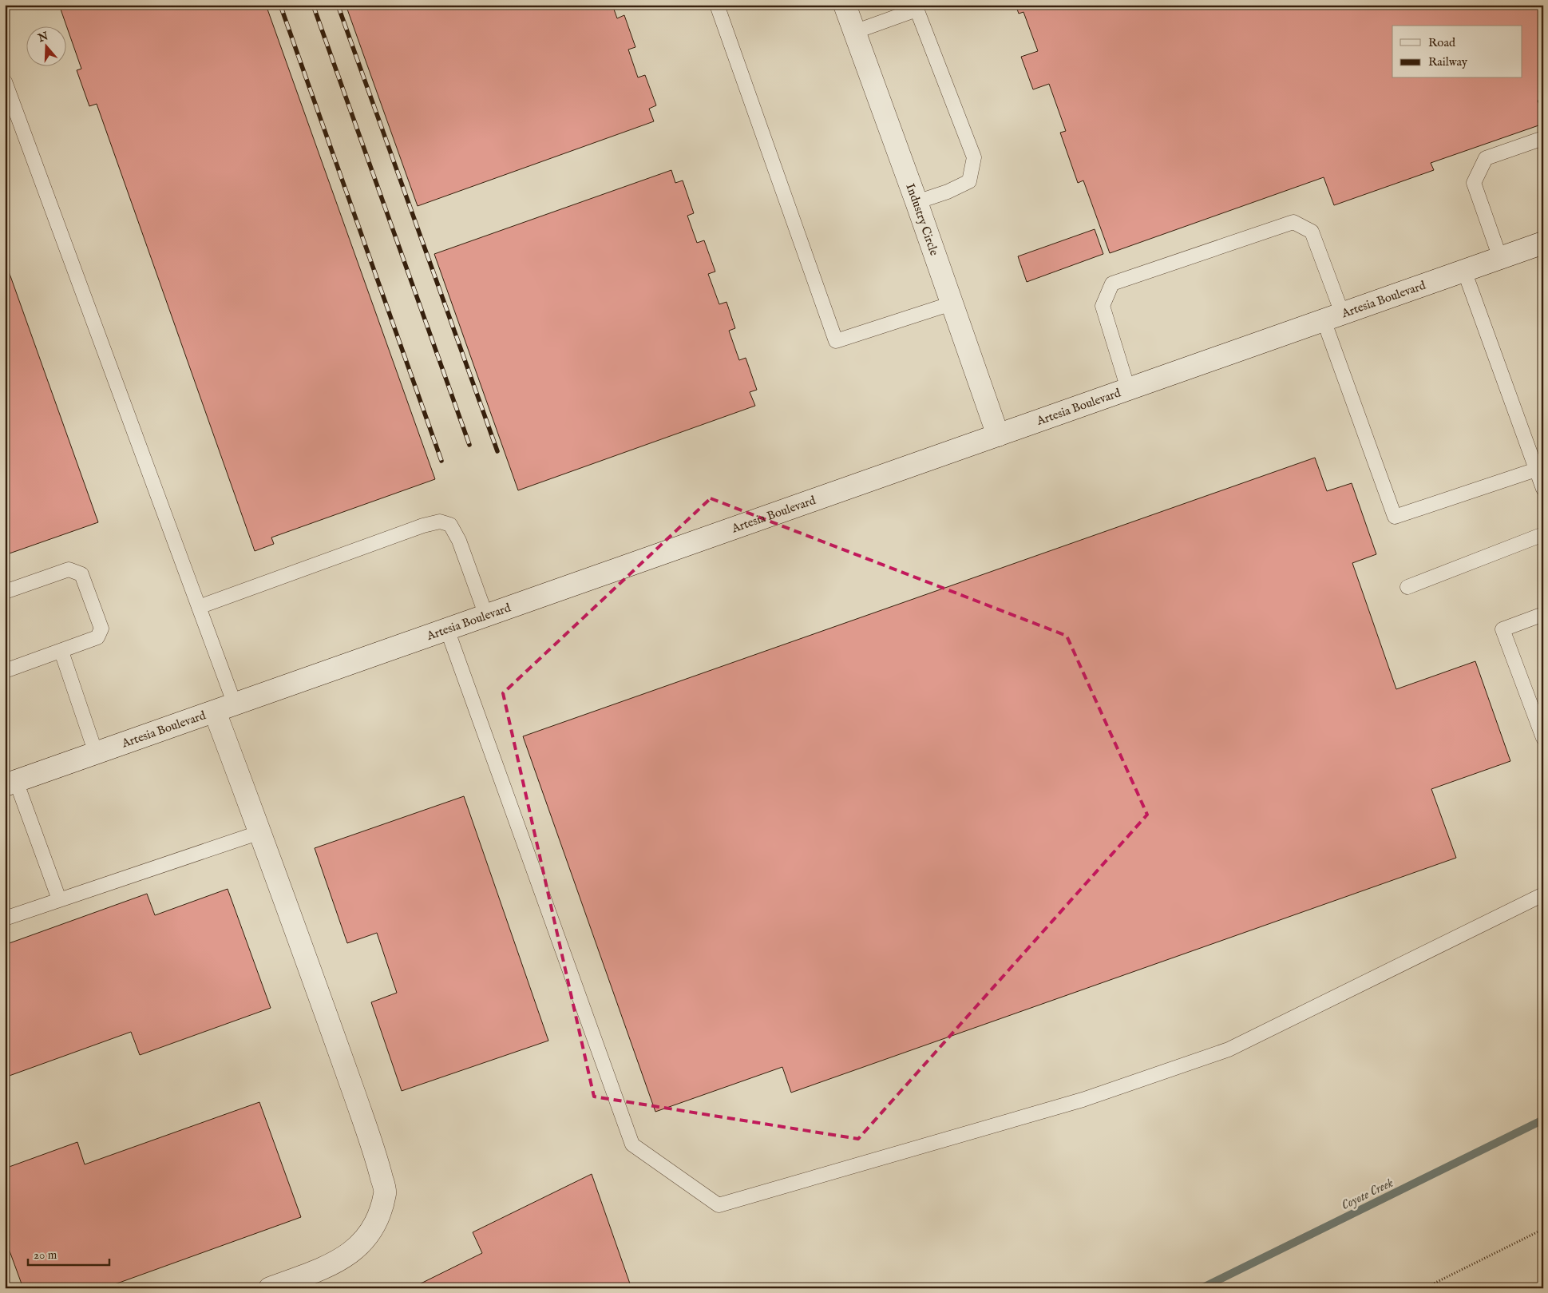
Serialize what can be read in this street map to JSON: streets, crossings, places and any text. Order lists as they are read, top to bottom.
{
  "streets": {
    "main road": ["Industry Circle", "Artesia Boulevard"]
  },
  "crossings": [
    ["Industry Circle", "Artesia Boulevard"]
  ],
  "water": ["Coyote Creek"],
  "legend": ["Road", "Railway"],
  "scale_bar": "20 m",
  "north": "top"
}
